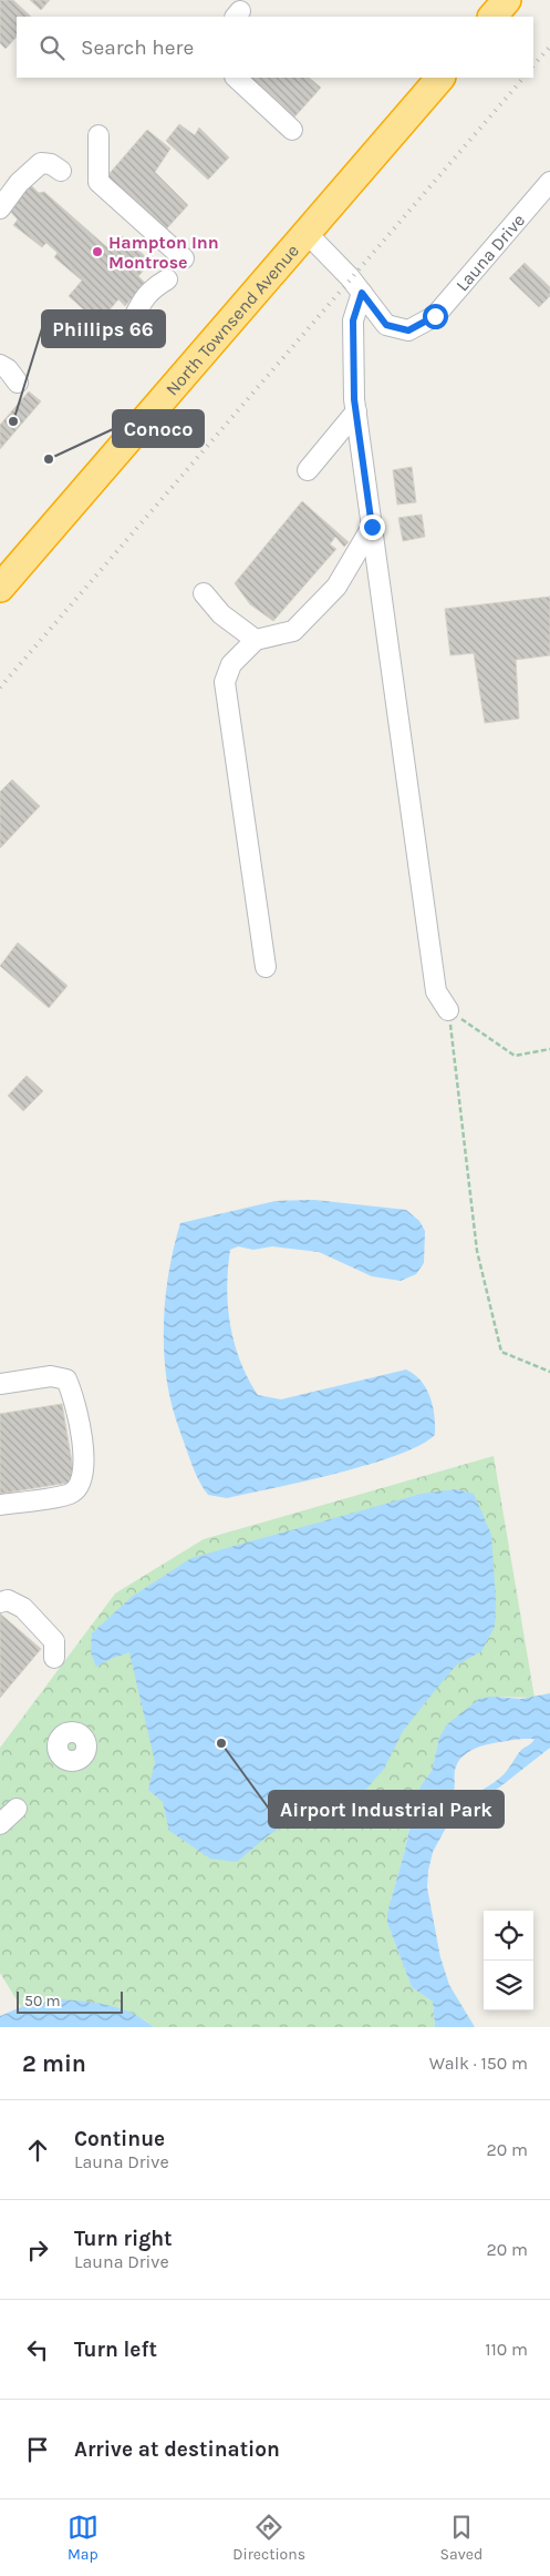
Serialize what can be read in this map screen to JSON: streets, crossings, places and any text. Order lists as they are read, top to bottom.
{
  "streets": {
    "highway": ["North Townsend Avenue"],
    "street": ["Launa Drive"]
  },
  "crossings": [
    ["Launa Drive", "North Townsend Avenue"]
  ],
  "places": [
    "Hampton Inn Montrose",
    "Phillips 66",
    "Conoco",
    "Airport Industrial Park"
  ],
  "scale_bar": "50 m",
  "page": {
    "search": "Search here",
    "scale": "50 m",
    "heading": ["2 min", "Walk · 150 m"],
    "list": [
      ["Continue", "Launa Drive", "20 m"],
      ["Turn right", "Launa Drive", "20 m"],
      ["Turn left", "110 m"],
      "Arrive at destination"
    ],
    "nav": ["Map", "Directions", "Saved"]
  }
}
